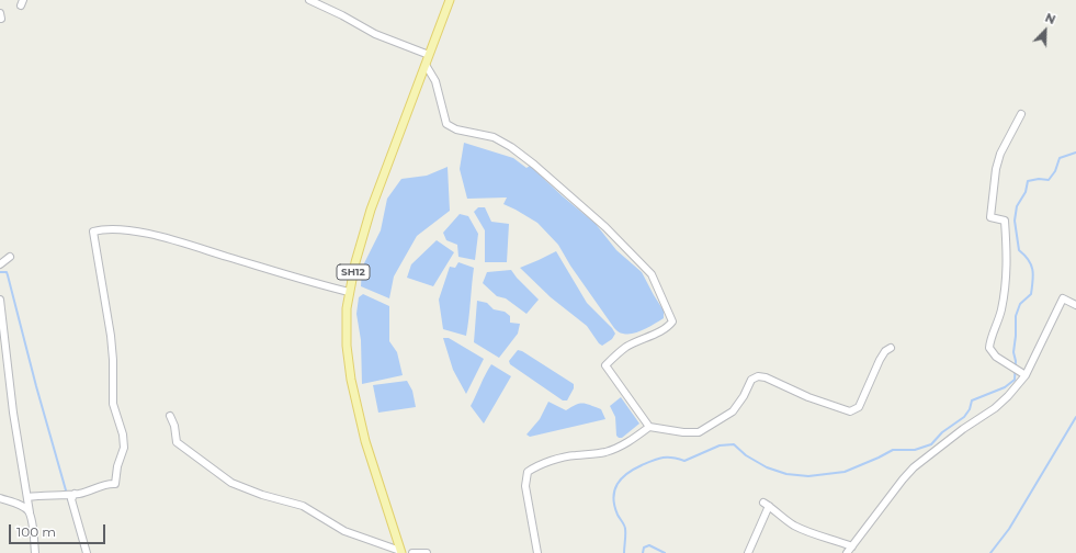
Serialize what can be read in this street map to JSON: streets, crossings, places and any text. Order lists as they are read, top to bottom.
{
  "streets": {
    "main road": ["SH12"]
  },
  "scale_bar": "100 m",
  "north": "top right"
}
